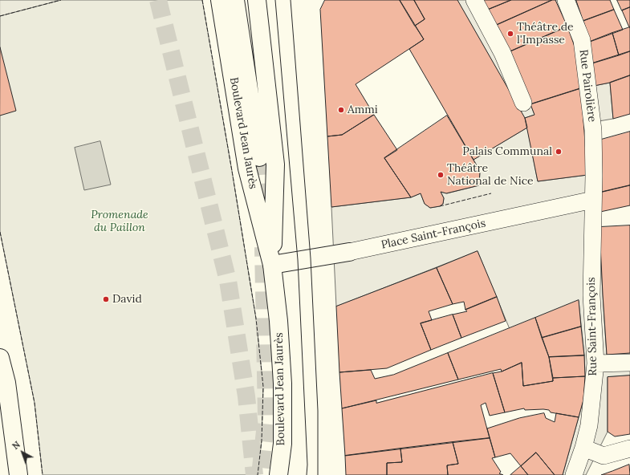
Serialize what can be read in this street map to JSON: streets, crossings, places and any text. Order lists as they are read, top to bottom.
{
  "streets": {
    "main road": ["Boulevard Jean Jaurès", "Place Saint-François"],
    "street": ["Rue Pairolière", "Rue Saint-François"]
  },
  "crossings": [
    ["Rue Pairolière", "Rue Saint-François"],
    ["Boulevard Jean Jaurès", "Place Saint-François"],
    ["Place Saint-François", "Rue Saint-François"]
  ],
  "parks": ["Promenade du Paillon"],
  "places": [
    "Théâtre de l'Impasse",
    "Ammi",
    "Palais Communal",
    "Théâtre National de Nice",
    "David"
  ],
  "north": "top left"
}
